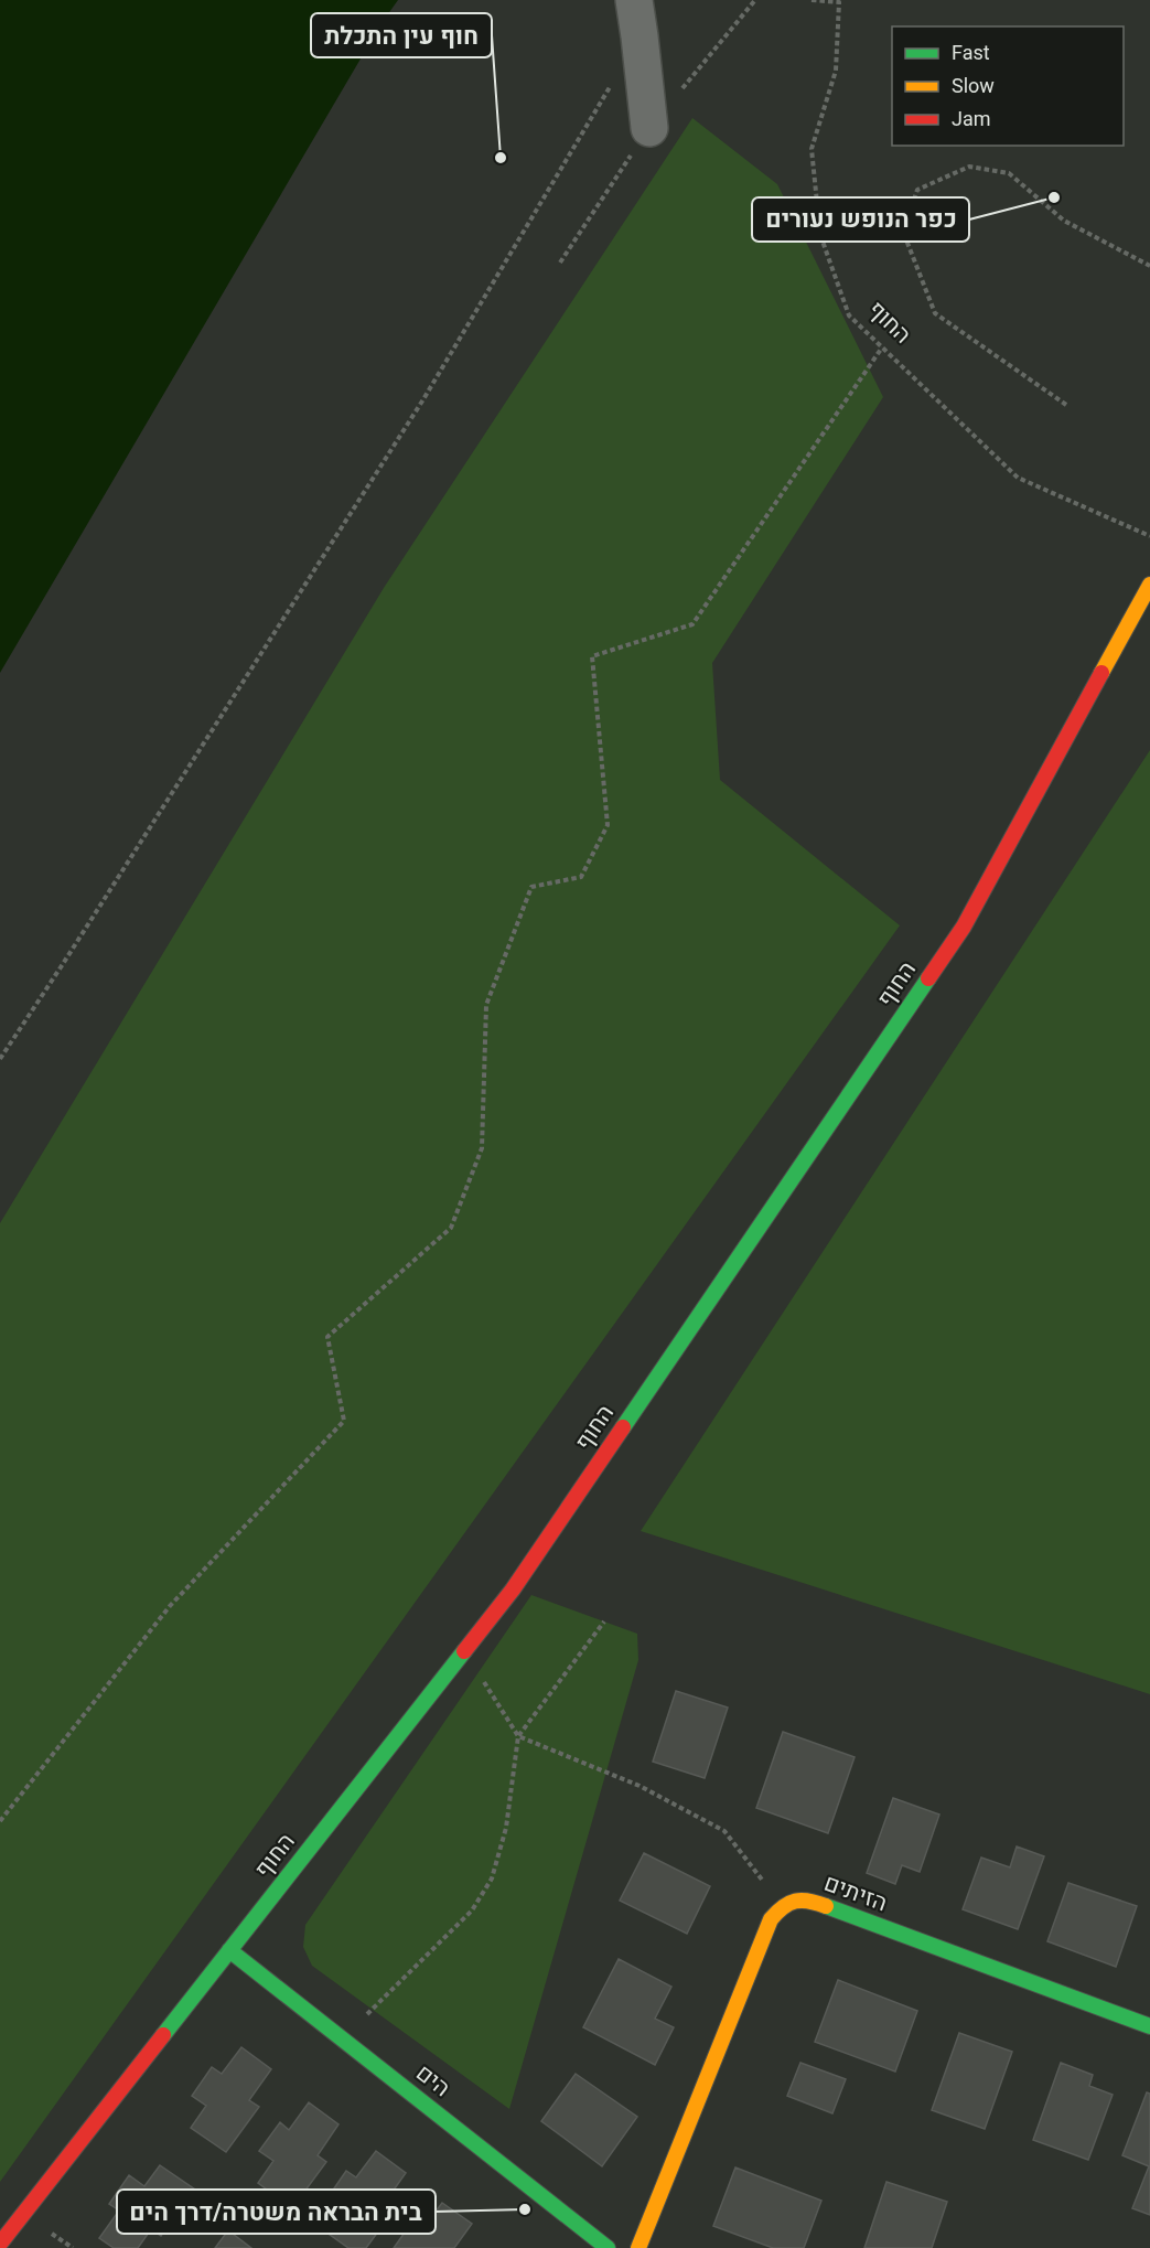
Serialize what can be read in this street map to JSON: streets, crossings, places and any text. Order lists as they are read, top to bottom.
{
  "streets": {
    "street": ["החוף", "הזיתים", "הים"]
  },
  "crossings": [
    ["החוף", "הים"]
  ],
  "places": ["חוף עין התכלת", "כפר הנופש נעורים", "בית הבראה משטרה/דרך הים"],
  "legend": ["Fast", "Slow", "Jam"]
}
